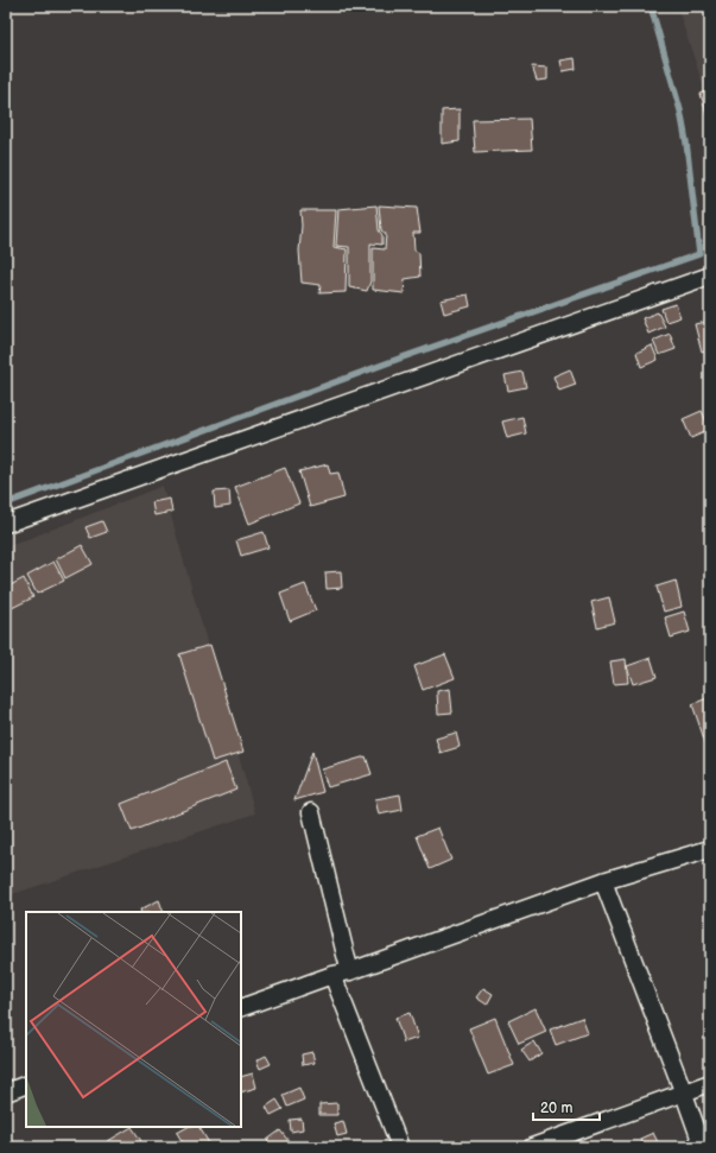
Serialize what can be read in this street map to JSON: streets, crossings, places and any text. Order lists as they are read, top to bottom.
{
  "scale_bar": "20 m"
}
